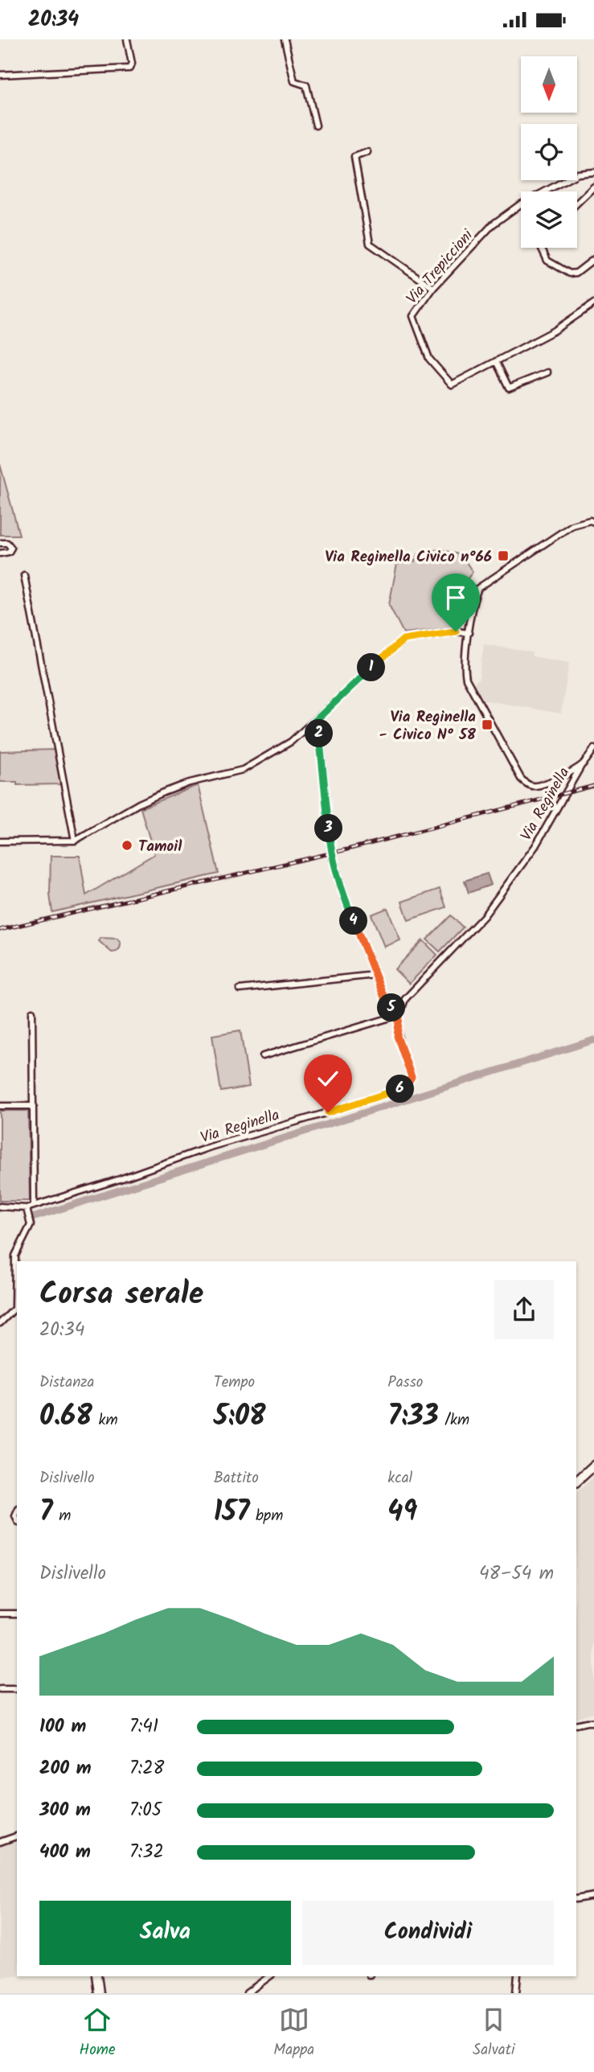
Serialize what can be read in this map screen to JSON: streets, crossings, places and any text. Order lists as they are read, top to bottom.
{
  "streets": {
    "street": ["Via Trepiccioni", "Via Reginella"]
  },
  "places": {
    "transit": ["Via Reginella Civico n°66", "Via Reginella - Civico N° 58"],
    "other": ["Tamoil"]
  },
  "north": "bottom",
  "page": {
    "status": "20:34",
    "pins": [
      "1",
      "2",
      "3",
      "4",
      "5",
      "6"
    ],
    "heading": ["Corsa serale", "20:34"],
    "stats": [
      ["Distanza", "0.68 km"],
      ["Tempo", "5:08"],
      ["Passo", "7:33 /km"],
      ["Dislivello", "7 m"],
      ["Battito", "157 bpm"],
      ["kcal", "49"]
    ],
    "chart": ["Dislivello", "48–54 m"],
    "list": [
      {
        "name": "100 m",
        "note": "7:41"
      },
      {
        "name": "200 m",
        "note": "7:28"
      },
      {
        "name": "300 m",
        "note": "7:05"
      },
      {
        "name": "400 m",
        "note": "7:32"
      }
    ],
    "buttons": ["Salva", "Condividi"],
    "tabs": ["Home", "Mappa", "Salvati"]
  }
}
